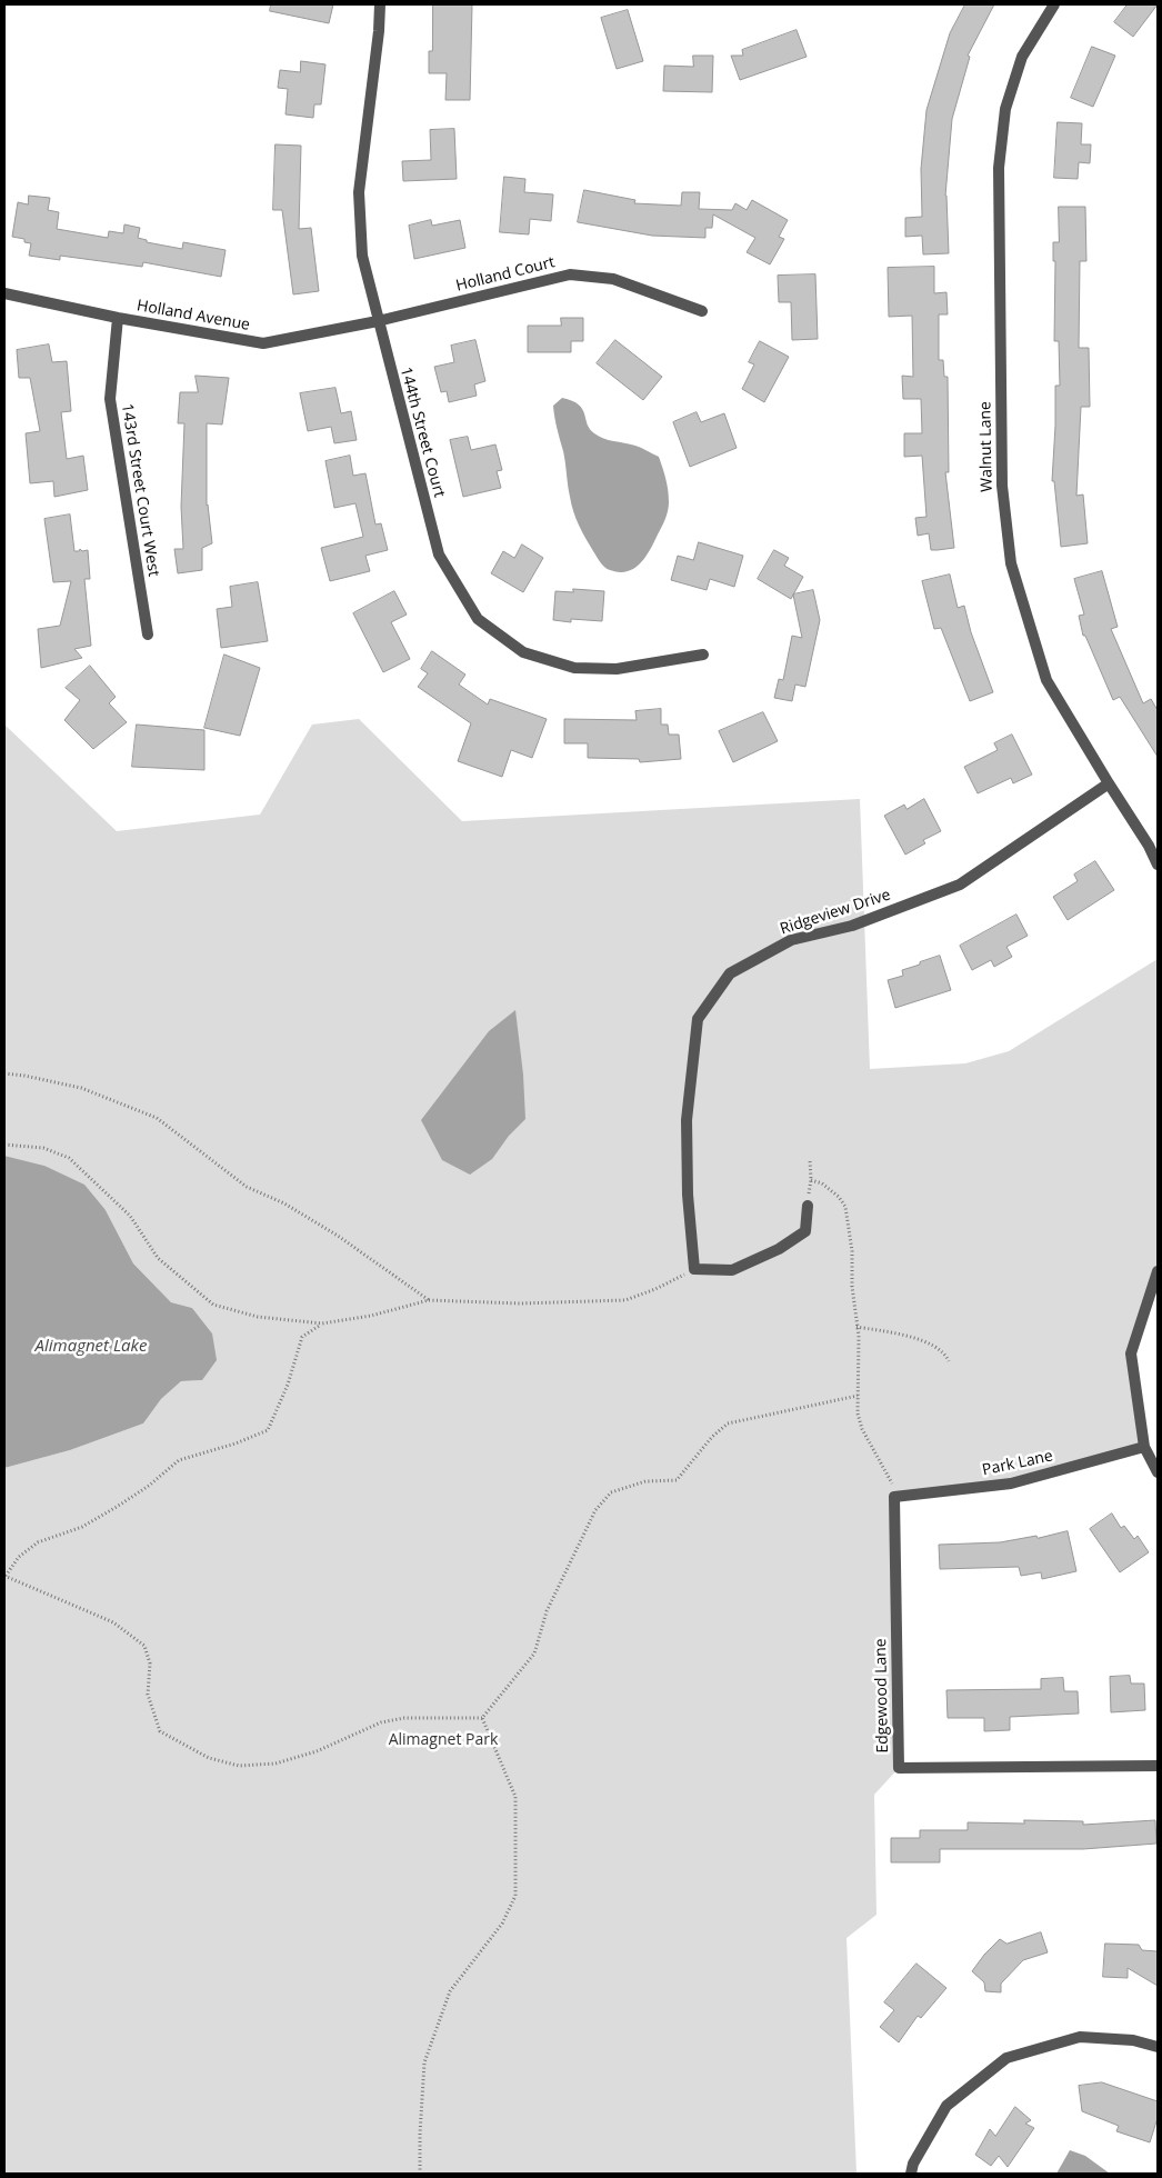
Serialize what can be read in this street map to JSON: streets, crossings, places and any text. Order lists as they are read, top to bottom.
{
  "streets": {
    "street": [
      "Holland Court",
      "Holland Avenue",
      "144th Street Court",
      "Walnut Lane",
      "143rd Street Court West",
      "Ridgeview Drive",
      "Park Lane",
      "Edgewood Lane"
    ]
  },
  "crossings": [
    ["Holland Court", "Holland Avenue"],
    ["Holland Court", "144th Street Court"],
    ["Holland Avenue", "144th Street Court"],
    ["Holland Avenue", "143rd Street Court West"],
    ["Walnut Lane", "Ridgeview Drive"],
    ["Park Lane", "Edgewood Lane"]
  ],
  "water": ["Alimagnet Lake"],
  "parks": ["Alimagnet Park"]
}
